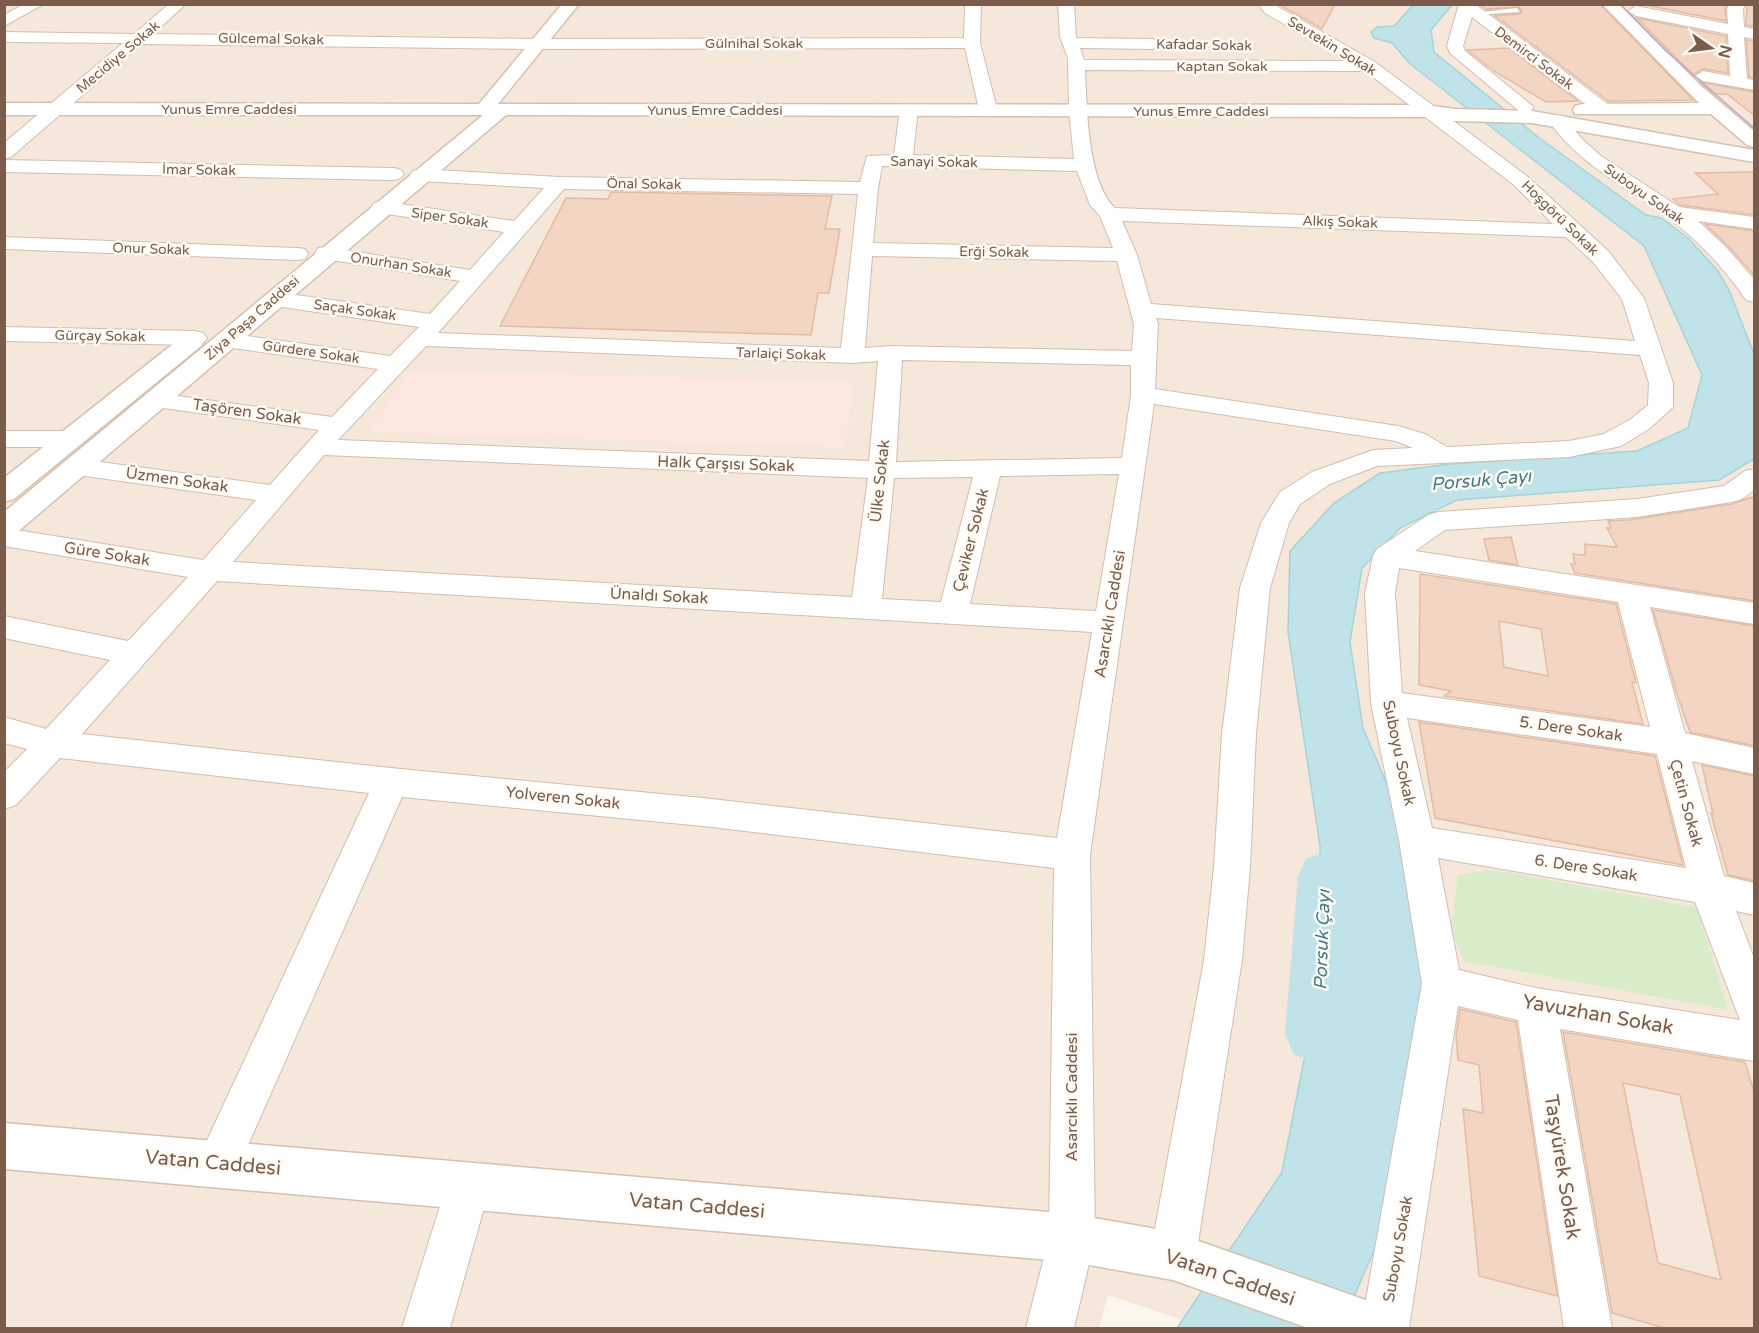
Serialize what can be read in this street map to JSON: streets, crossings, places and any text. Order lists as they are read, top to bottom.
{
  "streets": {
    "main road": ["Yunus Emre Caddesi", "Ziya Paşa Caddesi", "Vatan Caddesi"],
    "street": [
      "Gülcemal Sokak",
      "Gülnihal Sokak",
      "Kafadar Sokak",
      "Sevtekin Sokak",
      "Mecidiye Sokak",
      "Demirci Sokak",
      "Kaptan Sokak",
      "Sanayi Sokak",
      "İmar Sokak",
      "Önal Sokak",
      "Suboyu Sokak",
      "Siper Sokak",
      "Hoşgörü Sokak",
      "Alkış Sokak",
      "Onur Sokak",
      "Erği Sokak",
      "Onurhan Sokak",
      "Saçak Sokak",
      "Gürçay Sokak",
      "Gürdere Sokak",
      "Tarlaiçi Sokak",
      "Taşören Sokak",
      "Halk Çarşısı Sokak",
      "Üzmen Sokak",
      "Ülke Sokak",
      "Çeviker Sokak",
      "Güre Sokak",
      "Ünaldı Sokak",
      "Asarcıklı Caddesi",
      "5. Dere Sokak",
      "Yolveren Sokak",
      "Çetin Sokak",
      "6. Dere Sokak",
      "Yavuzhan Sokak",
      "Taşyürek Sokak"
    ]
  },
  "crossings": [
    ["Gülcemal Sokak", "Gülnihal Sokak"],
    ["Gülcemal Sokak", "Mecidiye Sokak"],
    ["Gülcemal Sokak", "Ziya Paşa Caddesi"],
    ["Gülnihal Sokak", "Ziya Paşa Caddesi"],
    ["Kafadar Sokak", "Kaptan Sokak"],
    ["Kafadar Sokak", "Asarcıklı Caddesi"],
    ["Sevtekin Sokak", "Kaptan Sokak"],
    ["Sevtekin Sokak", "Yunus Emre Caddesi"],
    ["Sevtekin Sokak", "Hoşgörü Sokak"],
    ["Mecidiye Sokak", "Yunus Emre Caddesi"],
    ["Demirci Sokak", "Yunus Emre Caddesi"],
    ["Kaptan Sokak", "Asarcıklı Caddesi"],
    ["Yunus Emre Caddesi", "Suboyu Sokak"],
    ["Yunus Emre Caddesi", "Hoşgörü Sokak"],
    ["Yunus Emre Caddesi", "Ziya Paşa Caddesi"],
    ["Yunus Emre Caddesi", "Asarcıklı Caddesi"],
    ["Sanayi Sokak", "Önal Sokak"],
    ["Sanayi Sokak", "Erği Sokak"],
    ["Sanayi Sokak", "Tarlaiçi Sokak"],
    ["Sanayi Sokak", "Asarcıklı Caddesi"],
    ["İmar Sokak", "Ziya Paşa Caddesi"],
    ["Önal Sokak", "Ziya Paşa Caddesi"],
    ["Suboyu Sokak", "5. Dere Sokak"],
    ["Suboyu Sokak", "6. Dere Sokak"],
    ["Suboyu Sokak", "Yavuzhan Sokak"],
    ["Siper Sokak", "Ziya Paşa Caddesi"],
    ["Hoşgörü Sokak", "Alkış Sokak"],
    ["Alkış Sokak", "Asarcıklı Caddesi"],
    ["Onur Sokak", "Ziya Paşa Caddesi"],
    ["Erği Sokak", "Asarcıklı Caddesi"],
    ["Onurhan Sokak", "Ziya Paşa Caddesi"],
    ["Saçak Sokak", "Ziya Paşa Caddesi"],
    ["Saçak Sokak", "Tarlaiçi Sokak"],
    ["Ziya Paşa Caddesi", "Gürçay Sokak"],
    ["Ziya Paşa Caddesi", "Gürdere Sokak"],
    ["Ziya Paşa Caddesi", "Taşören Sokak"],
    ["Ziya Paşa Caddesi", "Üzmen Sokak"],
    ["Tarlaiçi Sokak", "Ülke Sokak"],
    ["Tarlaiçi Sokak", "Asarcıklı Caddesi"],
    ["Halk Çarşısı Sokak", "Ülke Sokak"],
    ["Halk Çarşısı Sokak", "Çeviker Sokak"],
    ["Halk Çarşısı Sokak", "Asarcıklı Caddesi"],
    ["Ülke Sokak", "Ünaldı Sokak"],
    ["Çeviker Sokak", "Ünaldı Sokak"],
    ["Güre Sokak", "Ünaldı Sokak"],
    ["Ünaldı Sokak", "Asarcıklı Caddesi"],
    ["Asarcıklı Caddesi", "Yolveren Sokak"],
    ["Asarcıklı Caddesi", "Vatan Caddesi"],
    ["5. Dere Sokak", "Çetin Sokak"],
    ["Çetin Sokak", "6. Dere Sokak"],
    ["Yavuzhan Sokak", "Taşyürek Sokak"]
  ],
  "water": ["Porsuk Çayı"],
  "north": "right"
}
